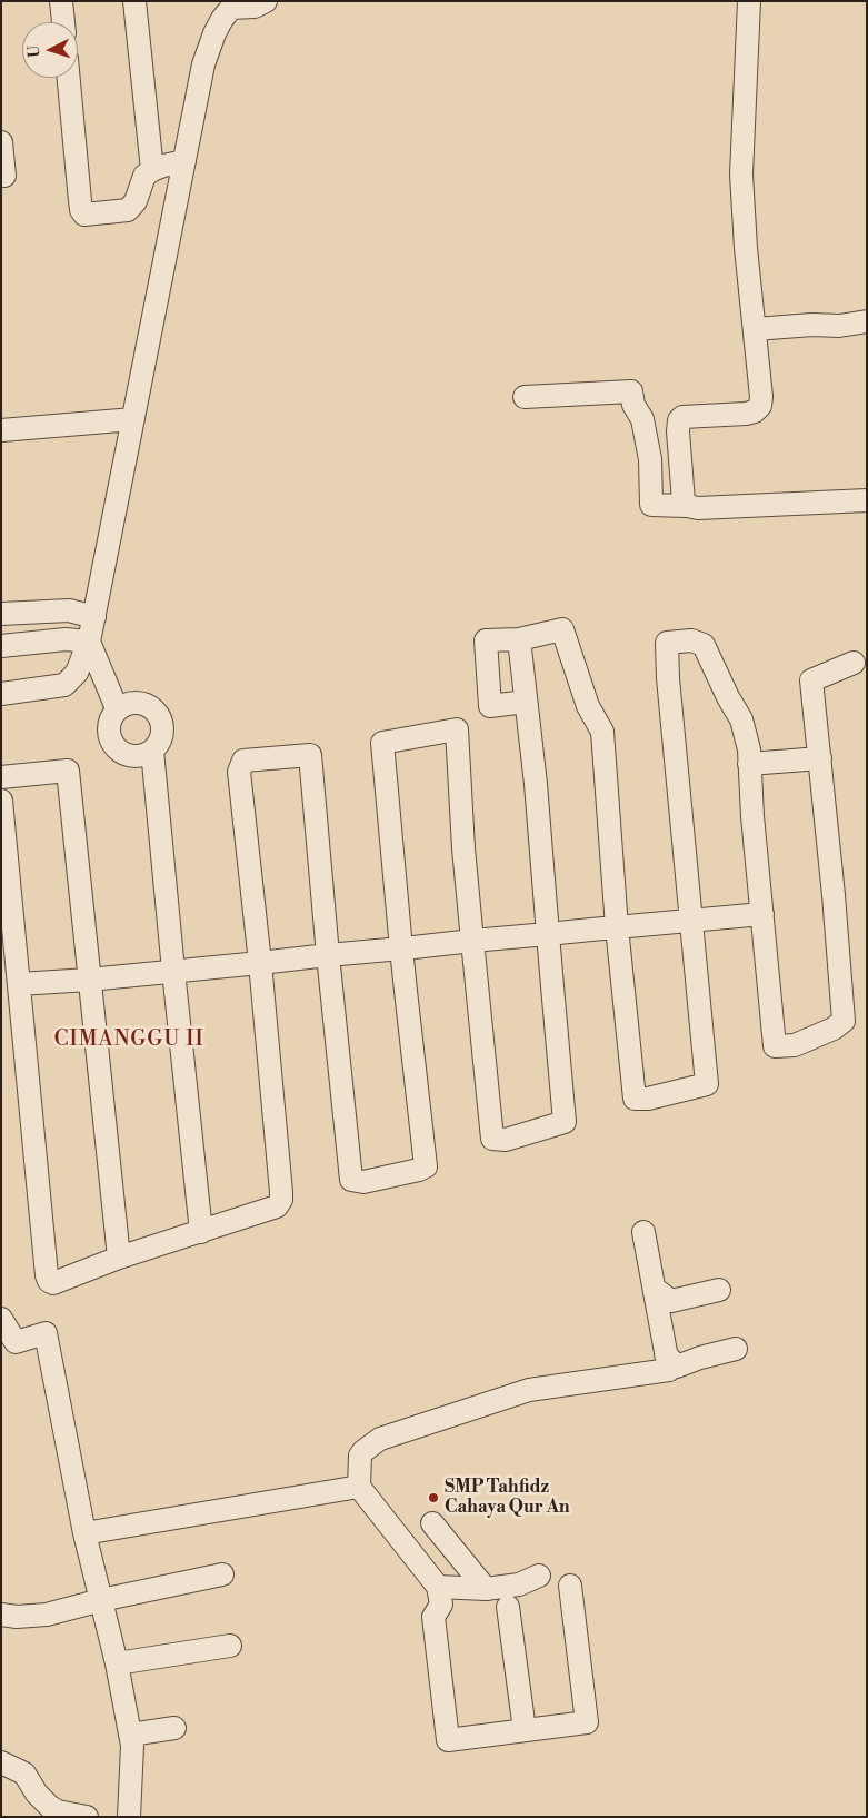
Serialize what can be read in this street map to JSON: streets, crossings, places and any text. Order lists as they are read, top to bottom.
{
  "districts": ["CIMANGGU II"],
  "places": ["SMP Tahfidz Cahaya Qur An"],
  "north": "left"
}
